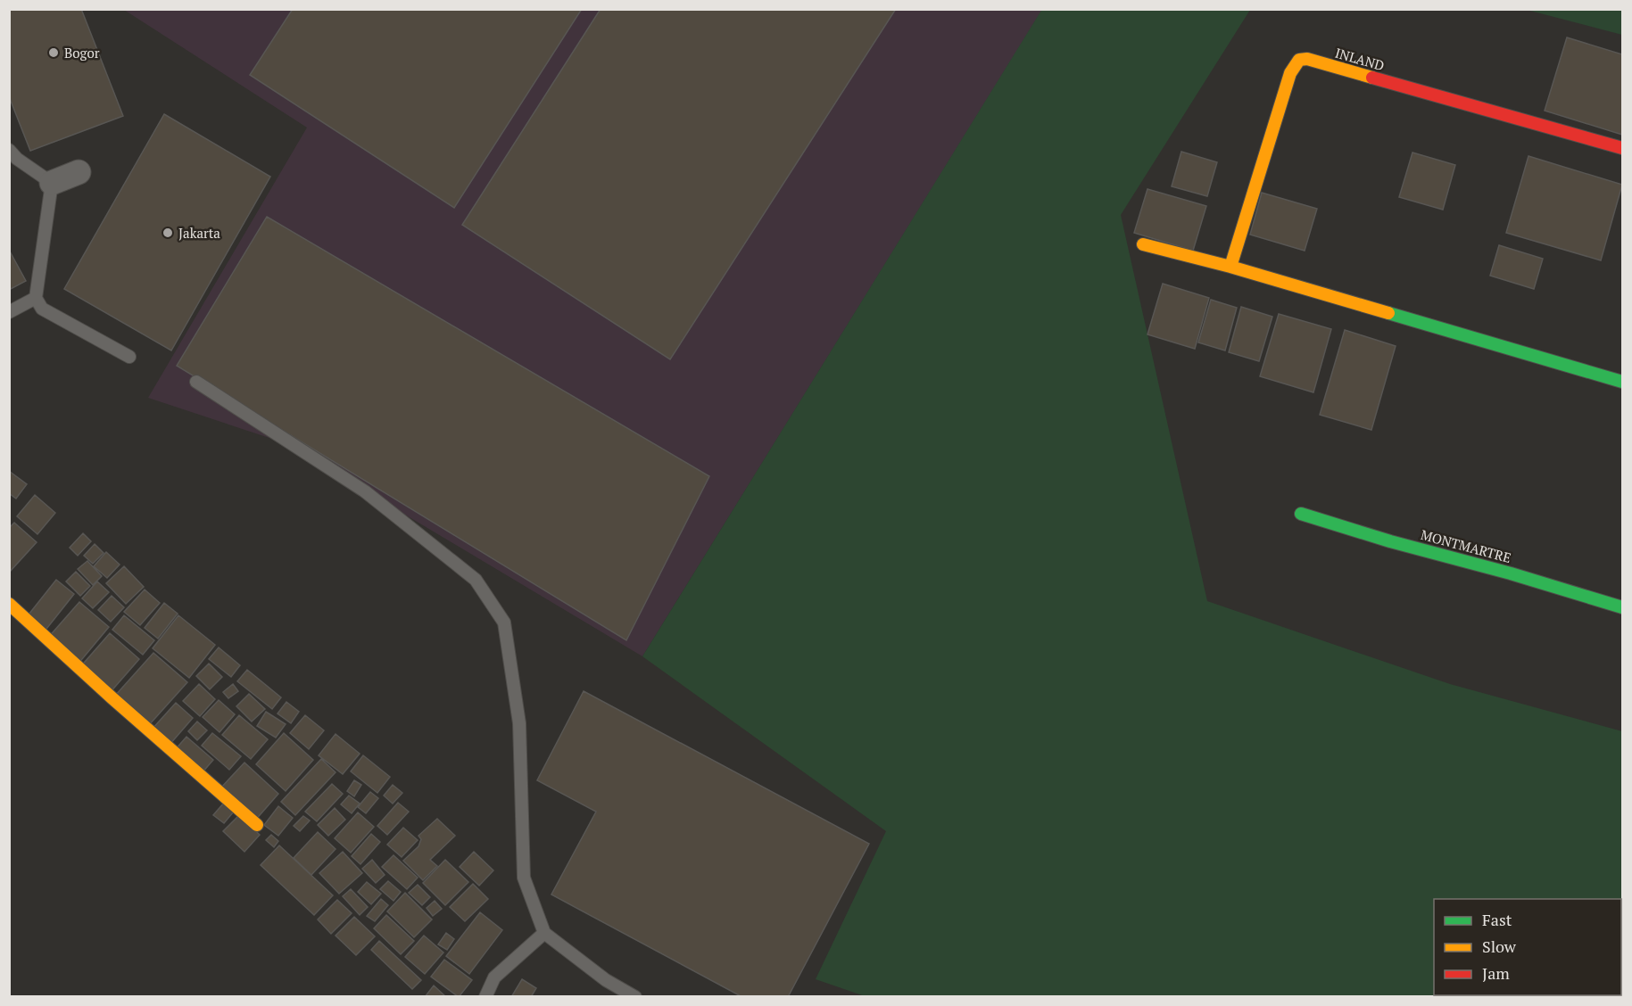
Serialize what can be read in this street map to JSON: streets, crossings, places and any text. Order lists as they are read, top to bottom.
{
  "streets": {
    "street": ["INLAND", "MONTMARTRE"]
  },
  "places": ["Bogor", "Jakarta"],
  "legend": ["Fast", "Slow", "Jam"]
}
